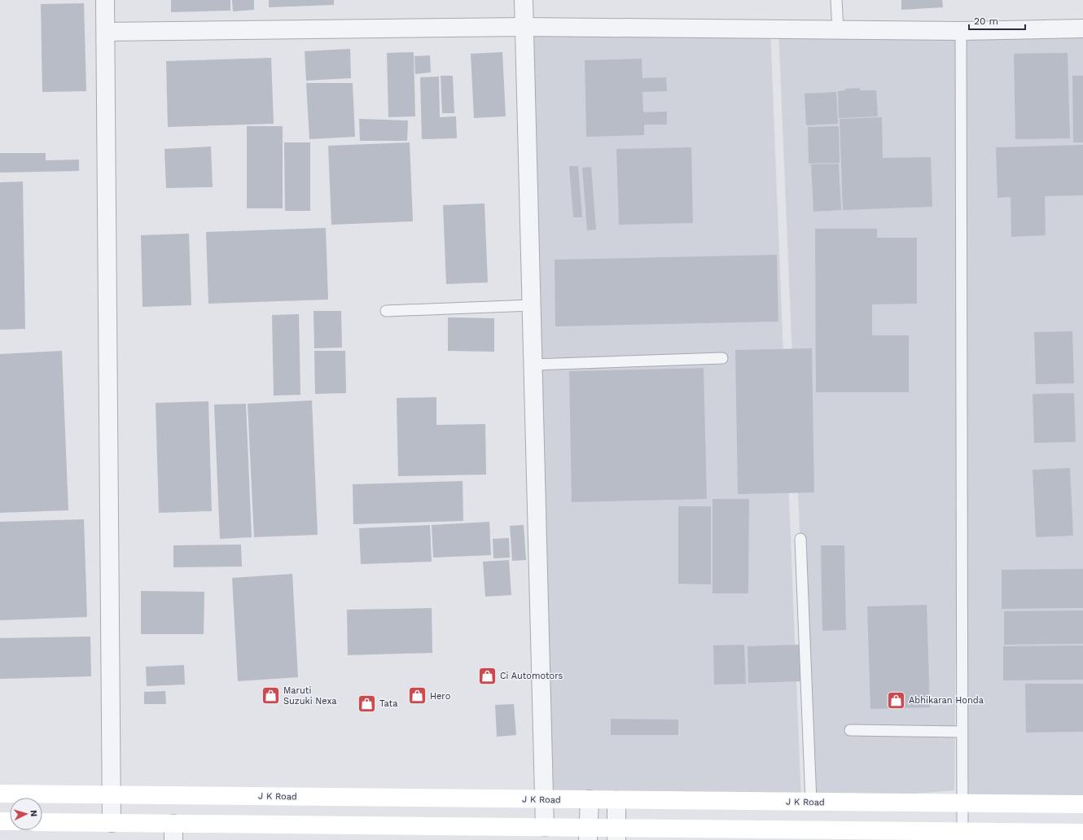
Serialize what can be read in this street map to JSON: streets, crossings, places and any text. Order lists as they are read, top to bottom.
{
  "streets": {
    "main road": ["J K Road"]
  },
  "places": {
    "shop": [
      "Ci Automotors",
      "Maruti Suzuki Nexa",
      "Hero",
      "Abhikaran Honda",
      "Tata"
    ]
  },
  "scale_bar": "20 m",
  "north": "right"
}
